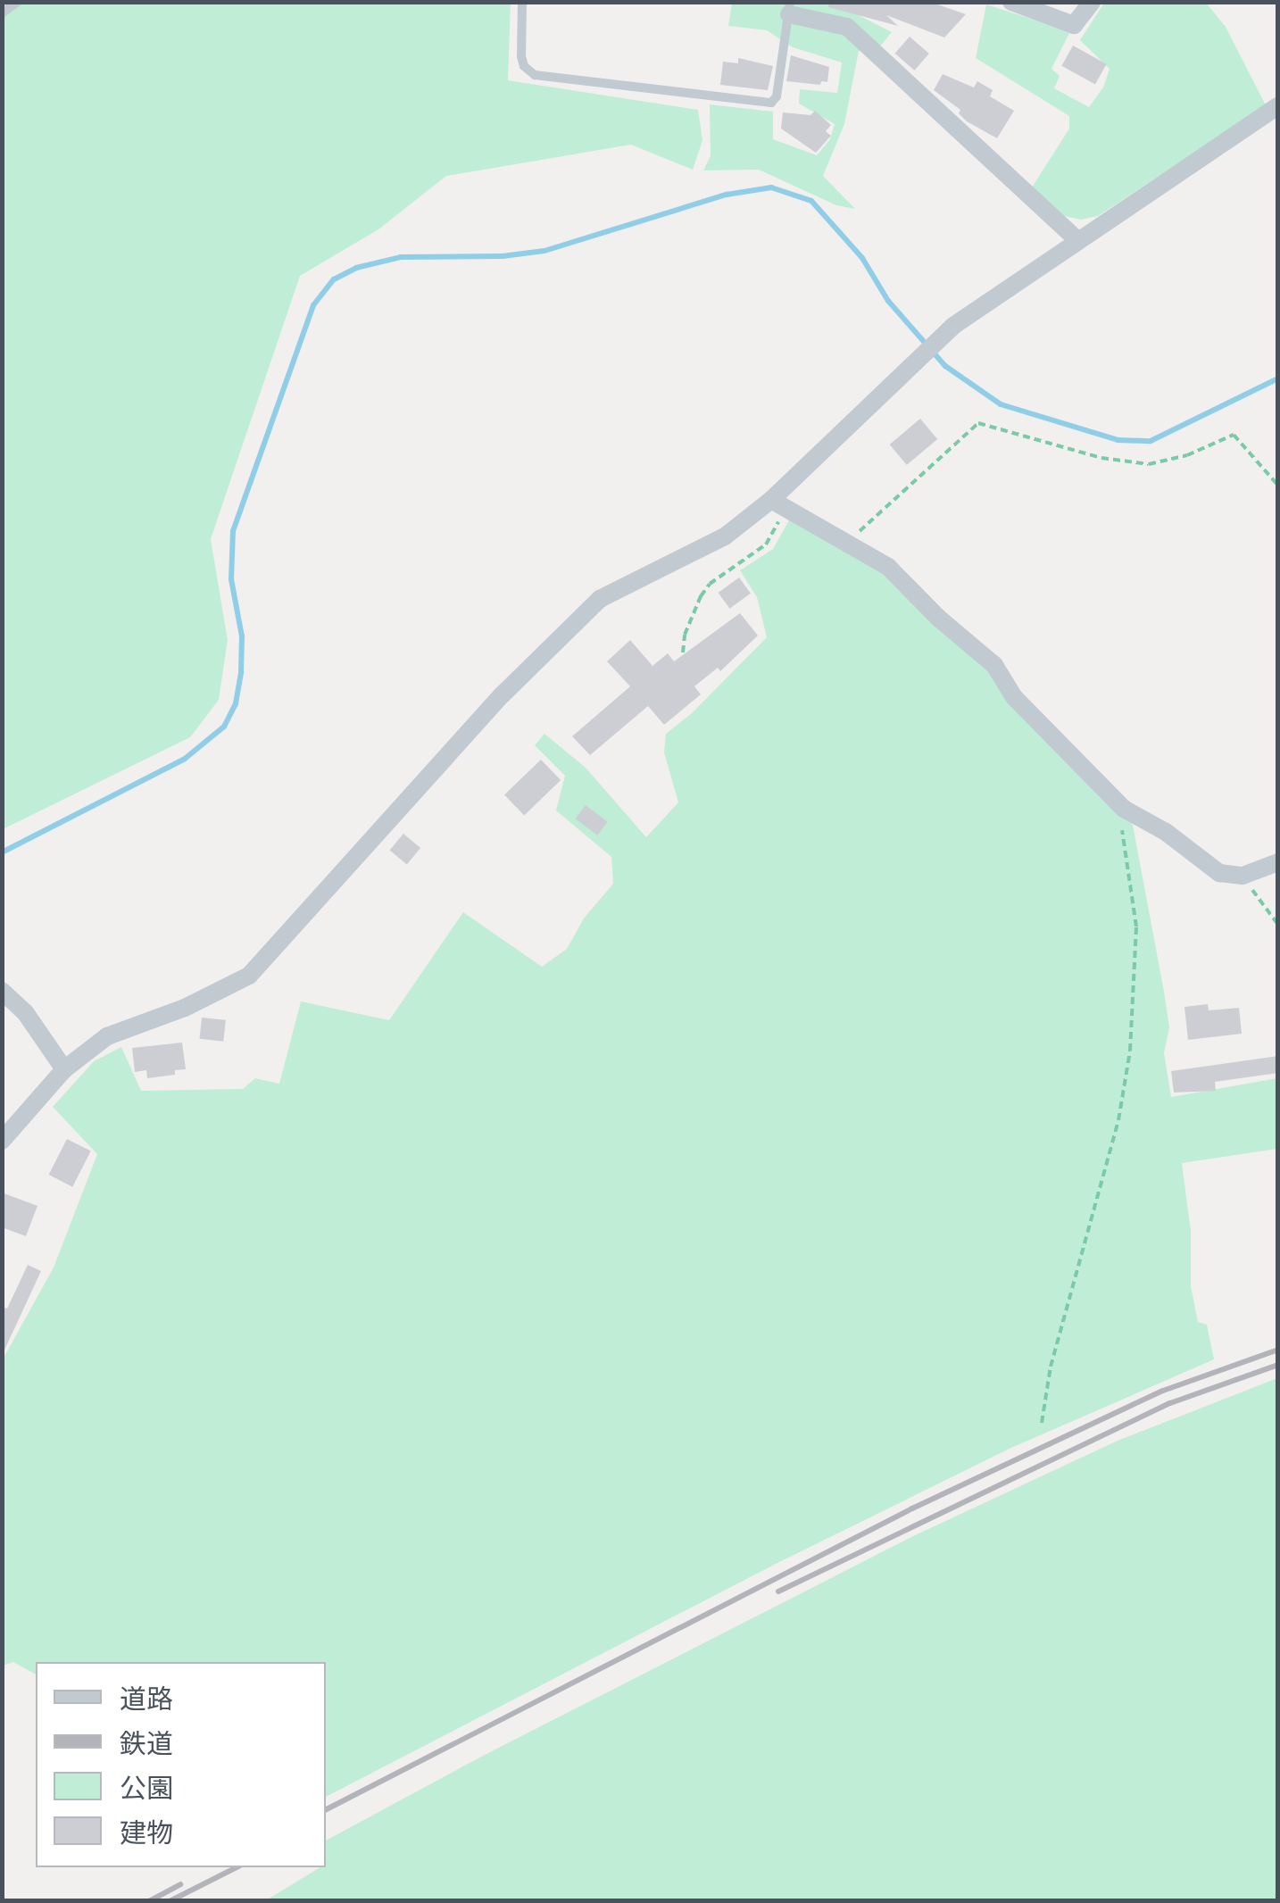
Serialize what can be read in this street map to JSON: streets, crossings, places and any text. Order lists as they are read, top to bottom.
{
  "legend": [
    "道路",
    "鉄道",
    "公園",
    "建物"
  ]
}
